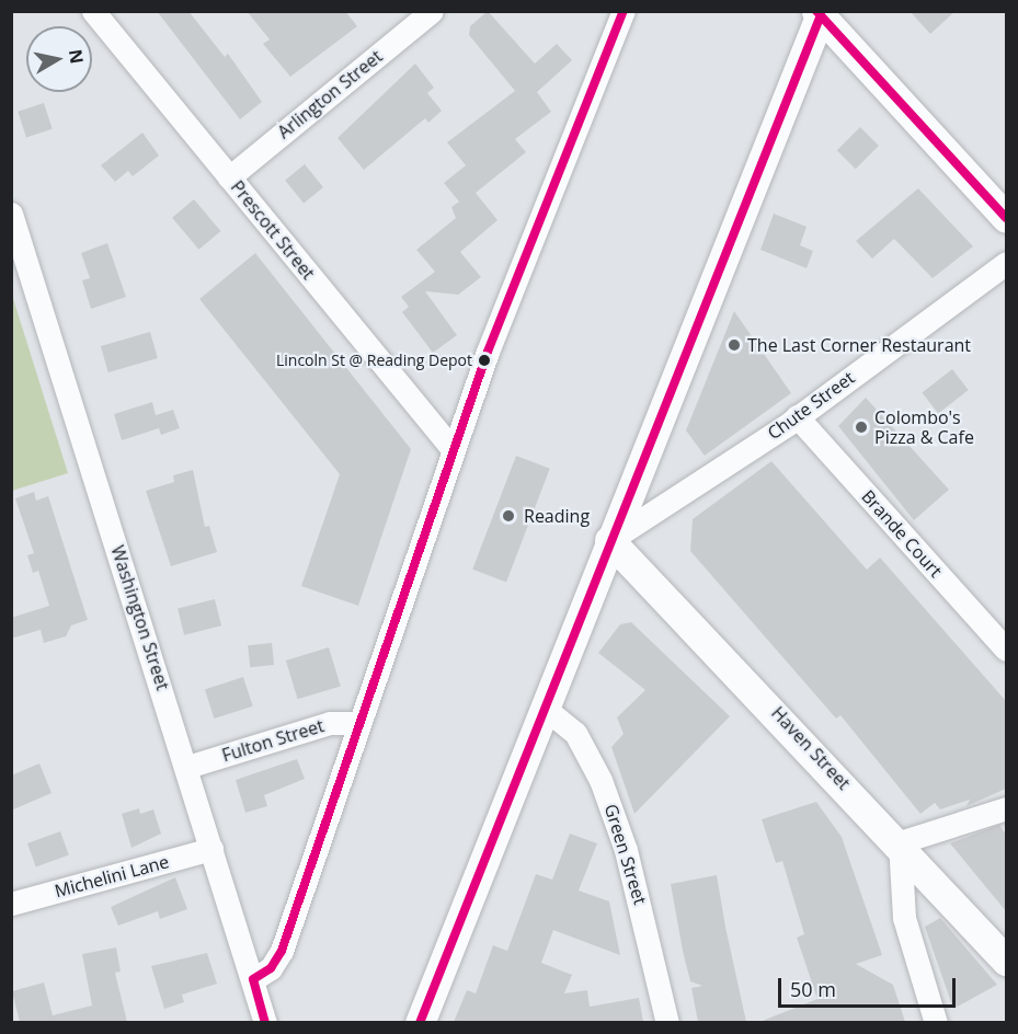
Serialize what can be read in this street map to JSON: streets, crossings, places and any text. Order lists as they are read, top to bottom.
{
  "streets": {
    "street": [
      "Arlington Street",
      "Prescott Street",
      "Chute Street",
      "Brande Court",
      "Washington Street",
      "Fulton Street",
      "Haven Street",
      "Green Street",
      "Michelini Lane"
    ]
  },
  "crossings": [
    ["Arlington Street", "Prescott Street"],
    ["Chute Street", "Brande Court"],
    ["Chute Street", "Haven Street"],
    ["Washington Street", "Fulton Street"],
    ["Washington Street", "Michelini Lane"]
  ],
  "places": [
    "The Last Corner Restaurant",
    "Lincoln St @ Reading Depot",
    "Colombo's Pizza & Cafe",
    "Reading"
  ],
  "scale_bar": "50 m",
  "north": "right"
}
